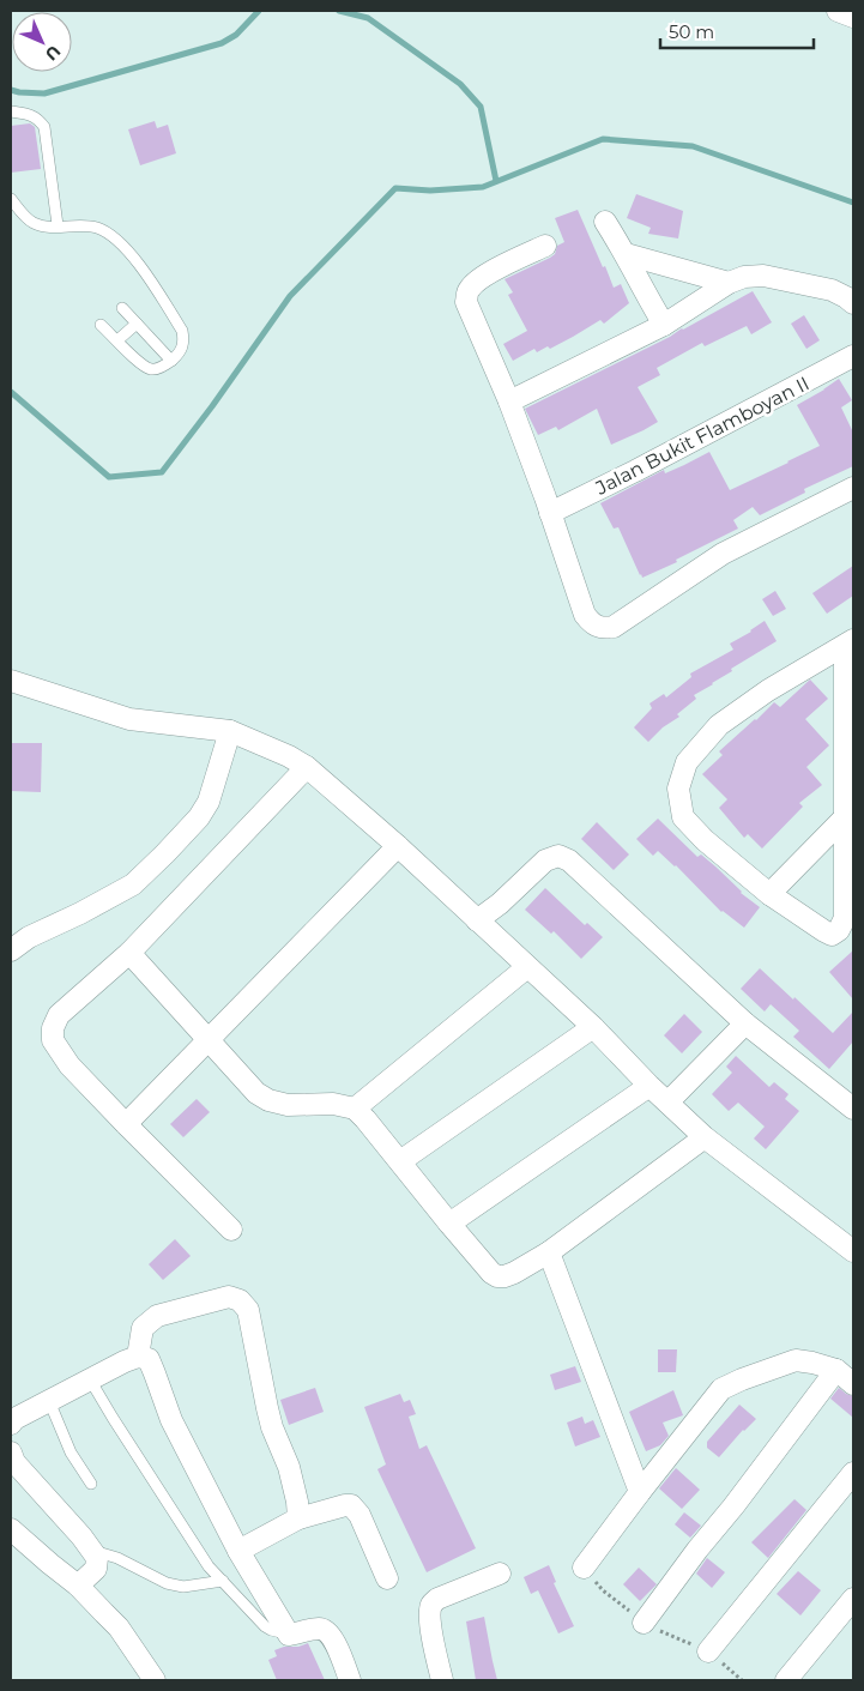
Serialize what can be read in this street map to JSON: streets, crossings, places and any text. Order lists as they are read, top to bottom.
{
  "streets": {
    "street": ["Jalan Bukit Flamboyan II"]
  },
  "scale_bar": "50 m",
  "north": "bottom right"
}
